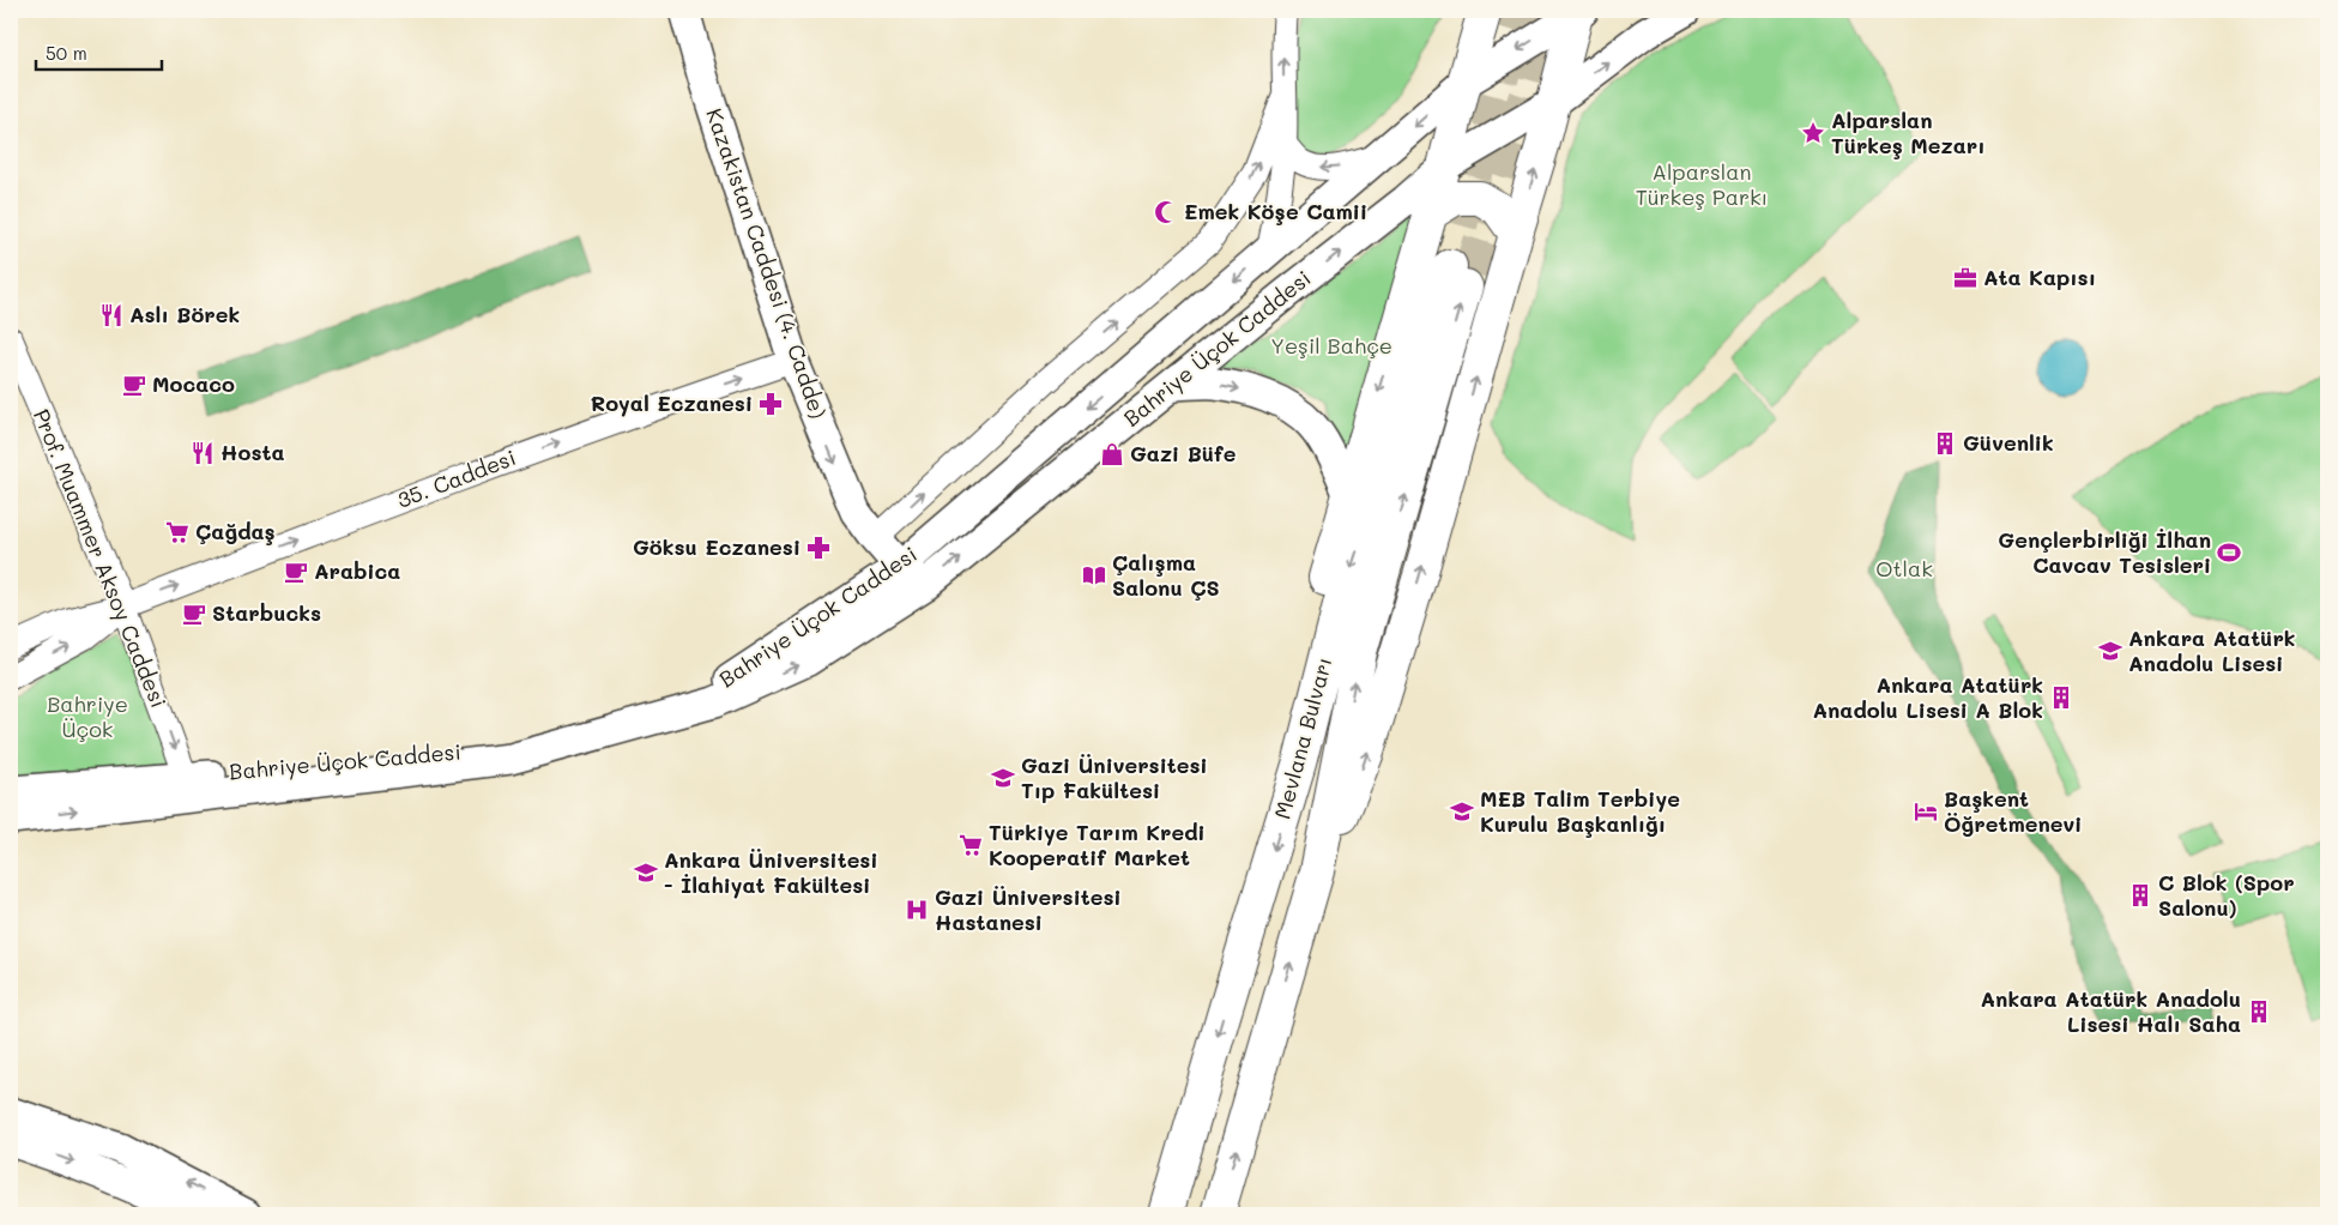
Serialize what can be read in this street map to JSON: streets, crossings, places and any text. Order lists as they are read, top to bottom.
{
  "streets": {
    "highway": ["Mevlana Bulvarı"],
    "main road": ["Kazakistan Caddesi (4. Cadde)", "Bahriye Üçok Caddesi"],
    "street": ["35. Caddesi", "Prof. Muammer Aksoy Caddesi"]
  },
  "crossings": [
    ["Kazakistan Caddesi (4. Cadde)", "Bahriye Üçok Caddesi"],
    ["Kazakistan Caddesi (4. Cadde)", "35. Caddesi"],
    ["Bahriye Üçok Caddesi", "Prof. Muammer Aksoy Caddesi"],
    ["35. Caddesi", "Prof. Muammer Aksoy Caddesi"]
  ],
  "one_way": ["35. Caddesi", "Prof. Muammer Aksoy Caddesi"],
  "parks": [
    "Alparslan Türkeş Parkı",
    "Yeşil Bahçe",
    "Otlak",
    "Bahriye Üçok"
  ],
  "places": {
    "place": ["Alparslan Türkeş Mezarı"],
    "mosque": ["Emek Köşe Camii"],
    "office": ["Ata Kapısı"],
    "restaurant": ["Aslı Börek", "Hosta"],
    "cafe": ["Mocaco", "Arabica", "Starbucks"],
    "pharmacy": ["Royal Eczanesi", "Göksu Eczanesi"],
    "building": [
      "Güvenlik",
      "Ankara Atatürk Anadolu Lisesi A Blok",
      "C Blok (Spor Salonu)",
      "Ankara Atatürk Anadolu Lisesi Halı Saha"
    ],
    "shop": ["Gazi Büfe"],
    "supermarket": ["Çağdaş", "Türkiye Tarım Kredi Kooperatif Market"],
    "sports": ["Gençlerbirliği İlhan Cavcav Tesisleri"],
    "library": ["Çalışma Salonu ÇS"],
    "school or university": [
      "Ankara Atatürk Anadolu Lisesi",
      "Gazi Üniversitesi Tıp Fakültesi",
      "MEB Talim Terbiye Kurulu Başkanlığı",
      "Ankara Üniversitesi - İlahiyat Fakültesi"
    ],
    "hotel": ["Başkent Öğretmenevi"],
    "hospital": ["Gazi Üniversitesi Hastanesi"]
  },
  "scale_bar": "50 m"
}
